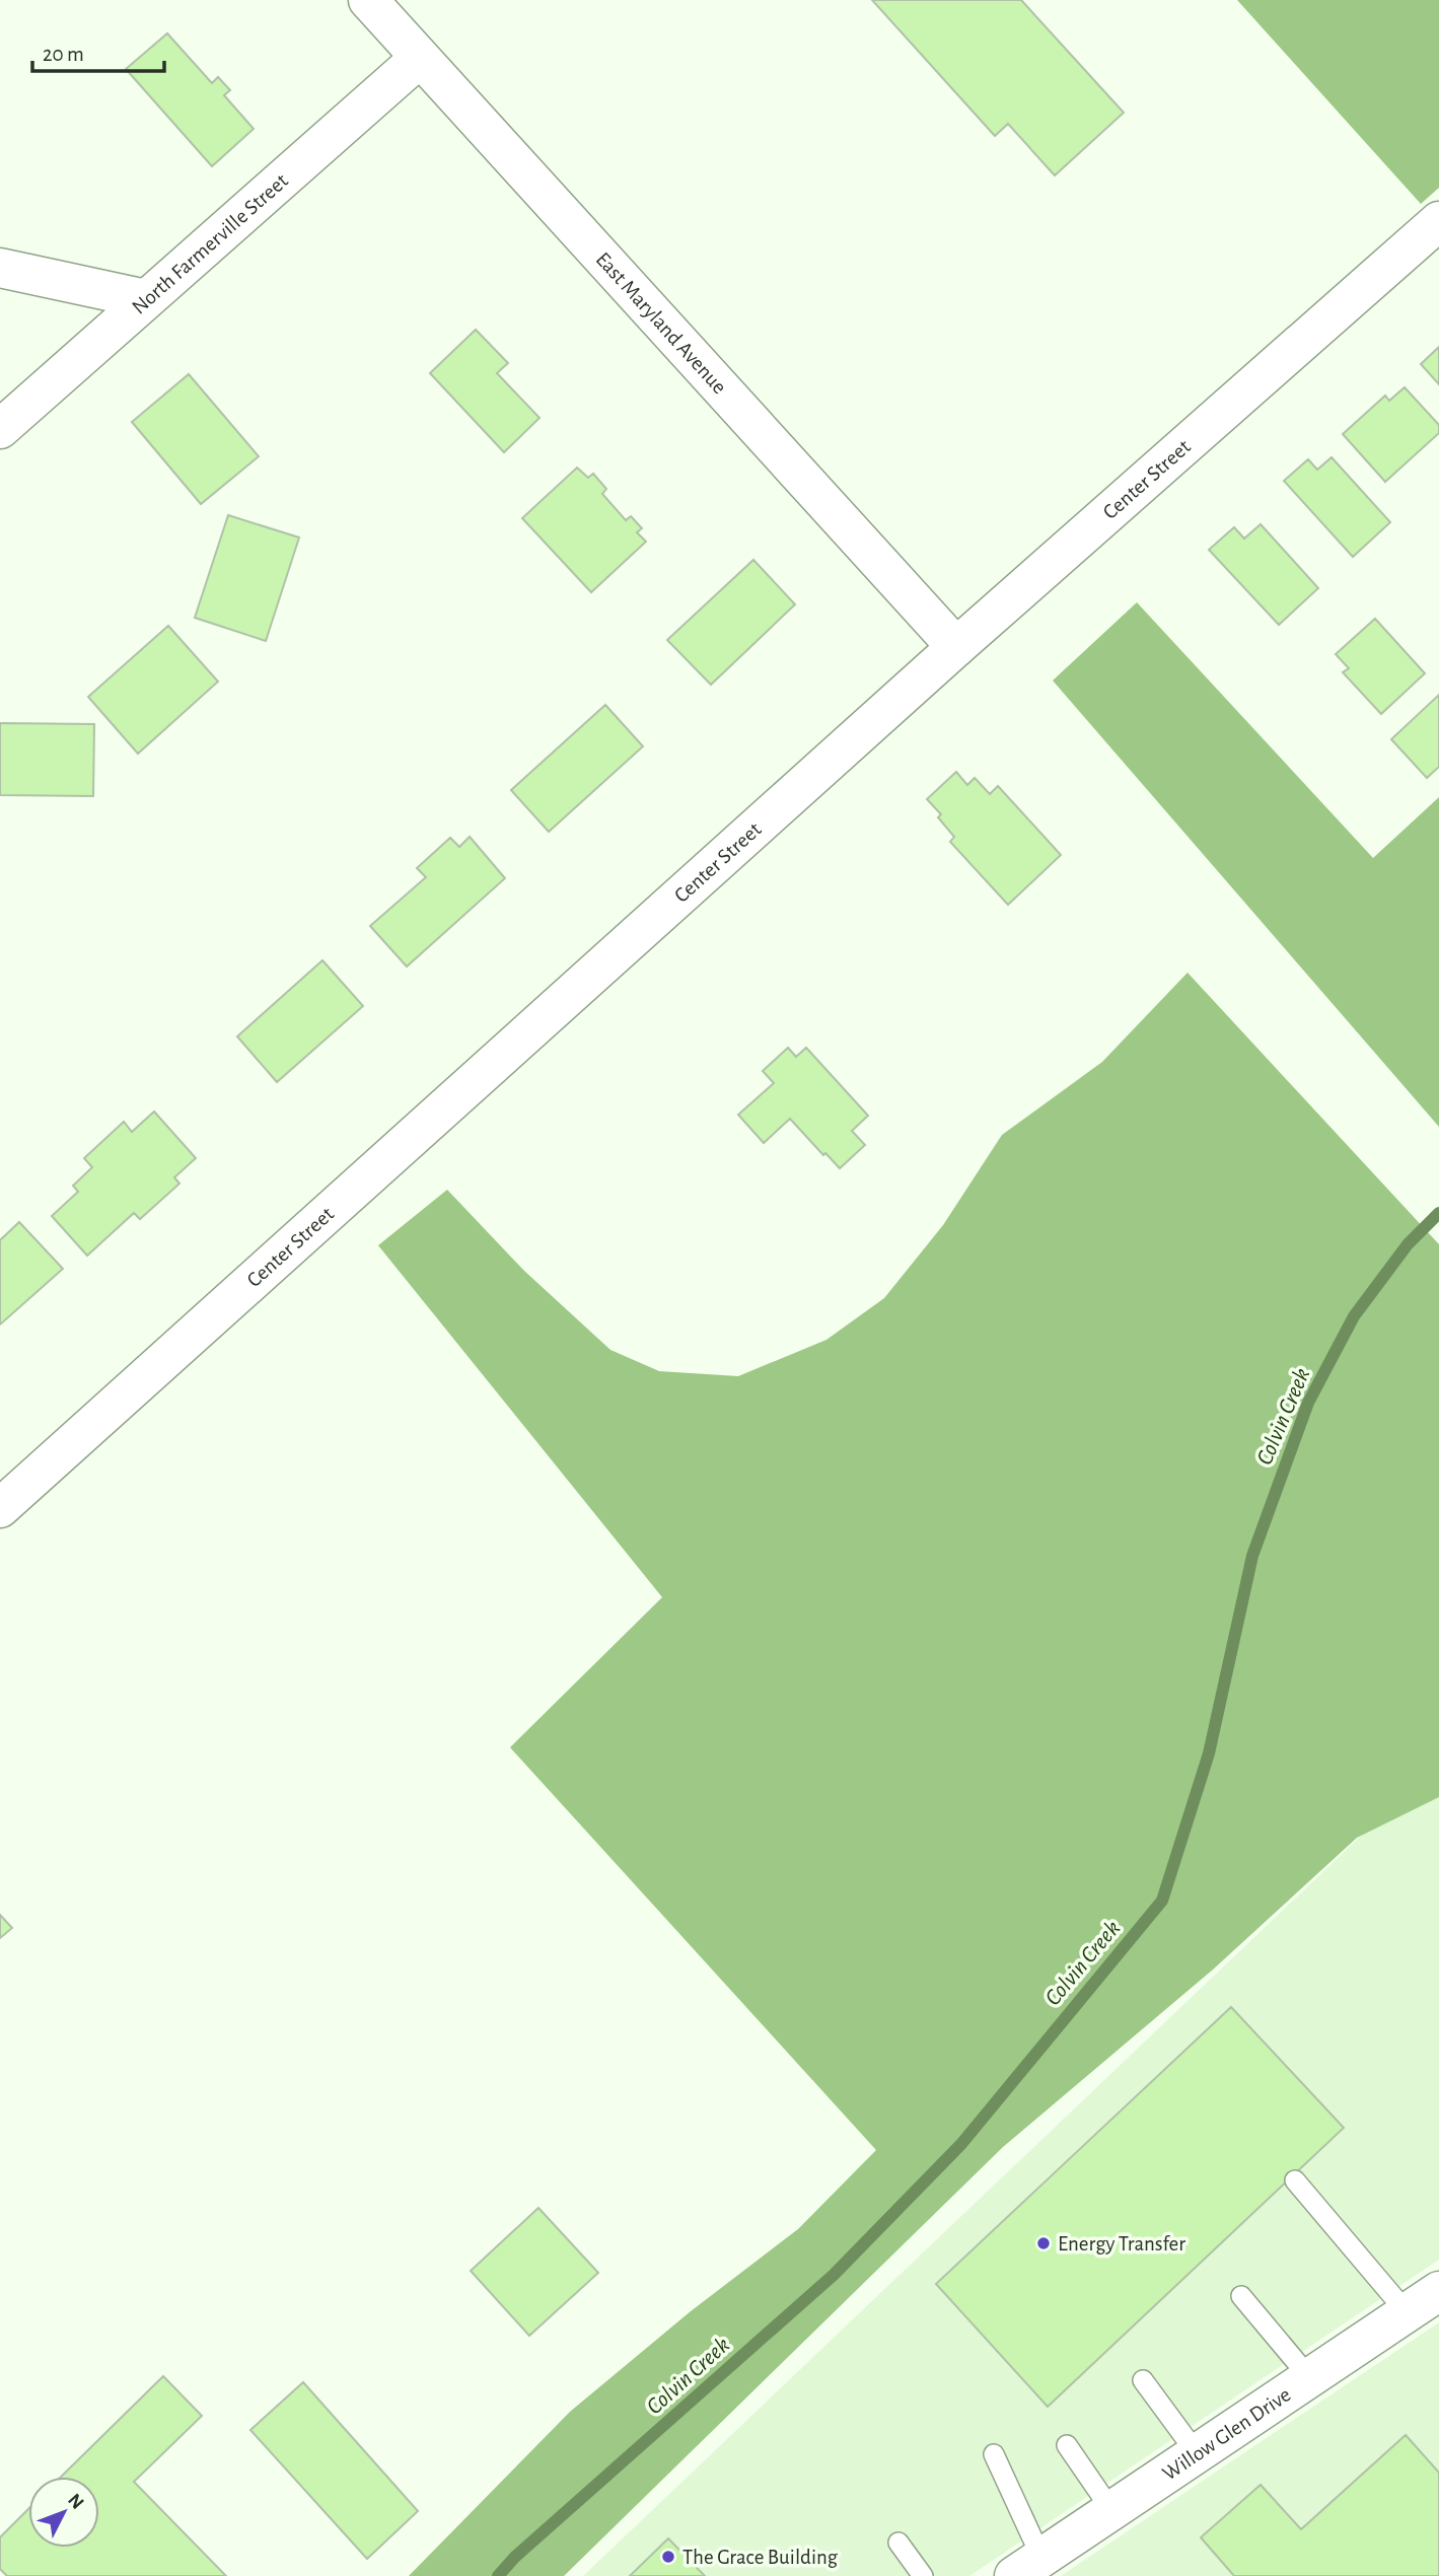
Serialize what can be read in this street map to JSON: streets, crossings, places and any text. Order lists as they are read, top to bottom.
{
  "streets": {
    "street": [
      "North Farmerville Street",
      "East Maryland Avenue",
      "Center Street",
      "Willow Glen Drive"
    ]
  },
  "crossings": [
    ["North Farmerville Street", "East Maryland Avenue"],
    ["East Maryland Avenue", "Center Street"]
  ],
  "water": ["Colvin Creek"],
  "places": ["Energy Transfer", "The Grace Building"],
  "scale_bar": "20 m",
  "north": "top right"
}
